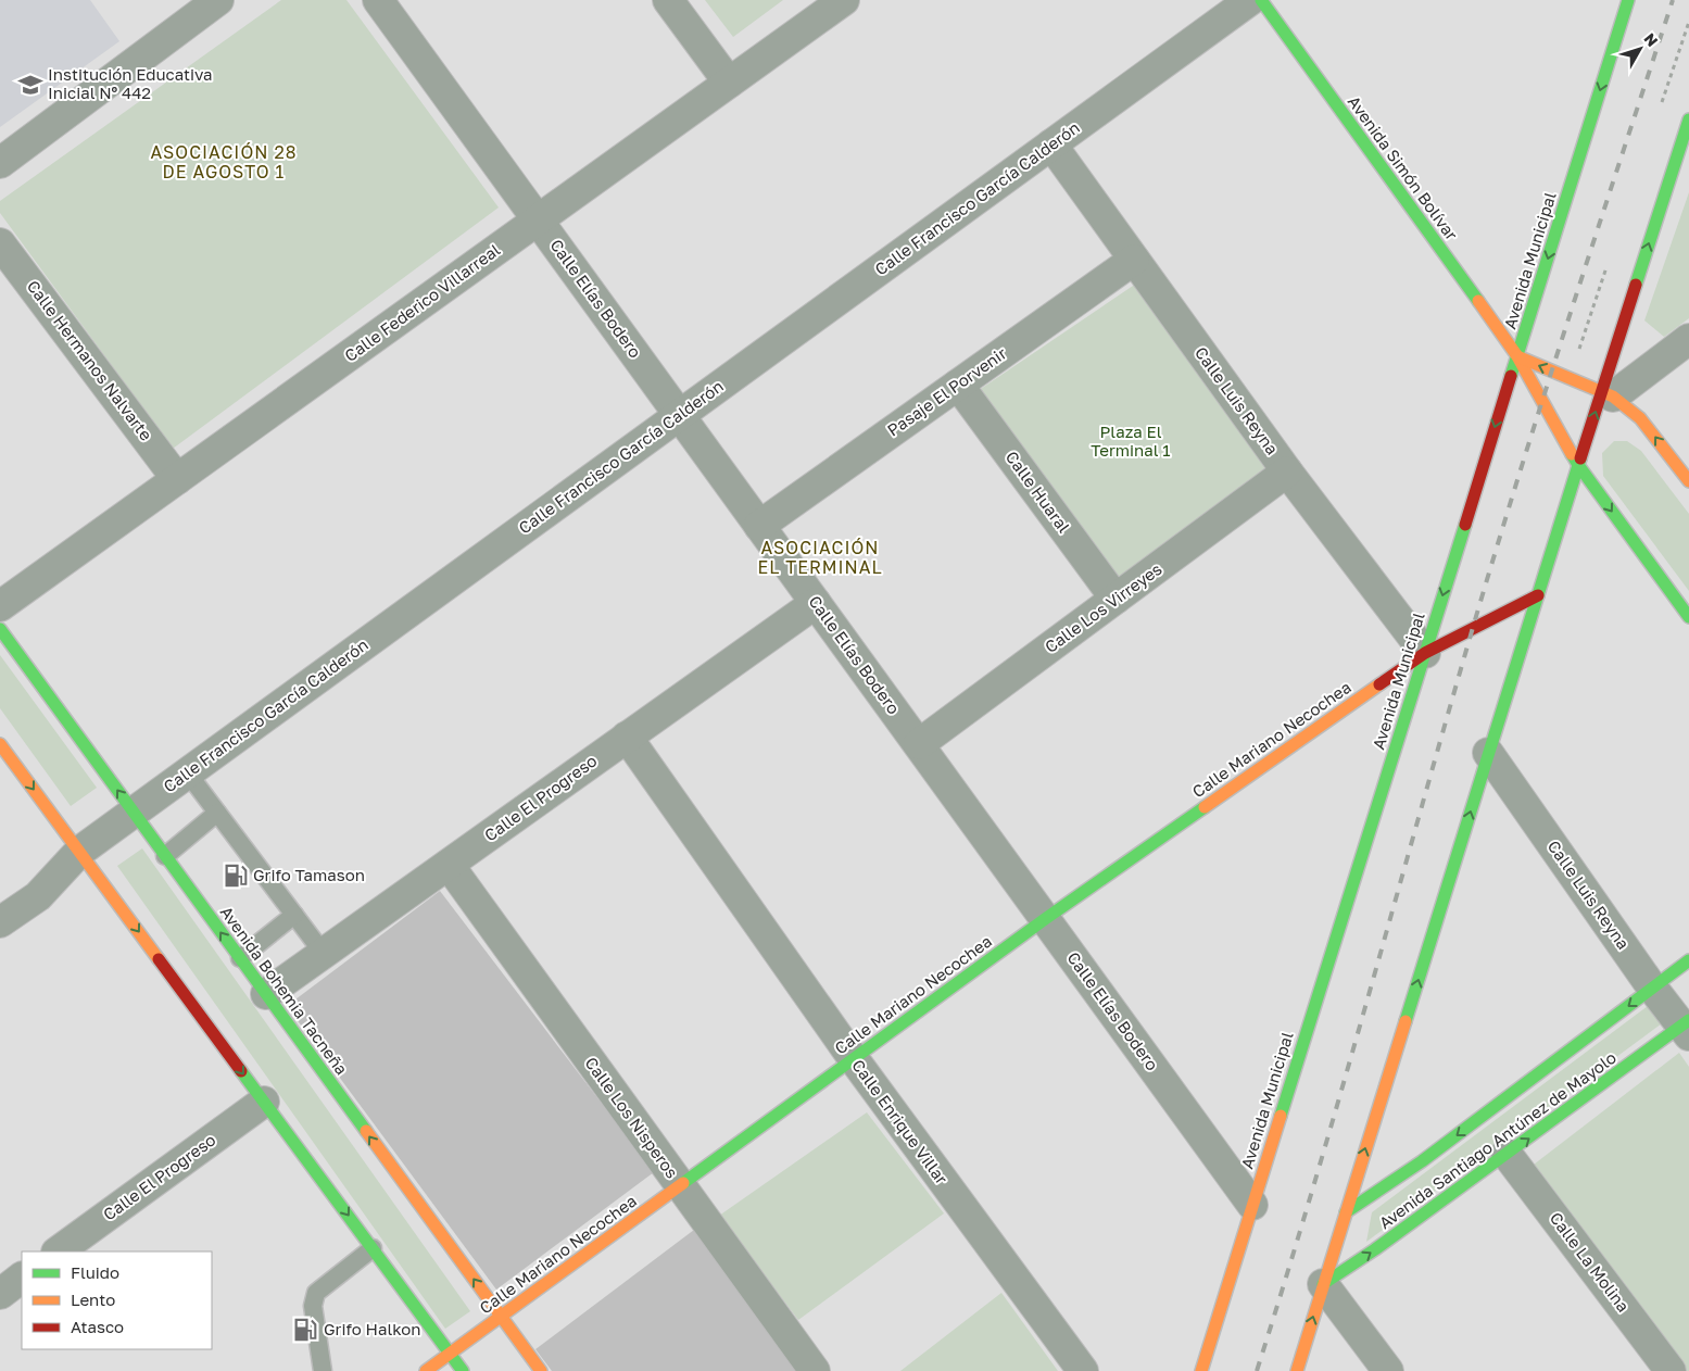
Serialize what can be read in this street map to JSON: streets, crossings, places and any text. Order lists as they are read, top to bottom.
{
  "streets": {
    "main road": [
      "Avenida Simón Bolívar",
      "Avenida Municipal",
      "Calle Mariano Necochea",
      "Avenida Bohemia Tacneña",
      "Avenida Santiago Antúnez de Mayolo"
    ],
    "street": [
      "Calle Francisco García Calderón",
      "Calle Elías Bodero",
      "Calle Federico Villarreal",
      "Calle Hermanos Nalvarte",
      "Pasaje El Porvenir",
      "Calle Luis Reyna",
      "Calle Huaral",
      "Calle Los Virreyes",
      "Calle El Progreso",
      "Calle Los Nisperos",
      "Calle Enrique Villar",
      "Calle La Molina"
    ]
  },
  "crossings": [
    ["Avenida Simón Bolívar", "Avenida Municipal"],
    ["Calle Francisco García Calderón", "Calle Elías Bodero"],
    ["Calle Francisco García Calderón", "Calle Luis Reyna"],
    ["Calle Francisco García Calderón", "Avenida Bohemia Tacneña"],
    ["Avenida Municipal", "Calle Elías Bodero"],
    ["Avenida Municipal", "Calle Luis Reyna"],
    ["Avenida Municipal", "Calle Mariano Necochea"],
    ["Calle Elías Bodero", "Calle Federico Villarreal"],
    ["Calle Elías Bodero", "Pasaje El Porvenir"],
    ["Calle Elías Bodero", "Calle Los Virreyes"],
    ["Calle Elías Bodero", "Calle Mariano Necochea"],
    ["Calle Elías Bodero", "Calle El Progreso"],
    ["Calle Federico Villarreal", "Calle Hermanos Nalvarte"],
    ["Pasaje El Porvenir", "Calle Luis Reyna"],
    ["Pasaje El Porvenir", "Calle Huaral"],
    ["Calle Luis Reyna", "Calle Los Virreyes"],
    ["Calle Luis Reyna", "Calle Mariano Necochea"],
    ["Calle Luis Reyna", "Avenida Santiago Antúnez de Mayolo"],
    ["Calle Huaral", "Calle Los Virreyes"],
    ["Calle Mariano Necochea", "Avenida Bohemia Tacneña"],
    ["Calle Mariano Necochea", "Calle Los Nisperos"],
    ["Calle Mariano Necochea", "Calle Enrique Villar"],
    ["Calle El Progreso", "Avenida Bohemia Tacneña"],
    ["Calle El Progreso", "Calle Los Nisperos"],
    ["Calle El Progreso", "Calle Enrique Villar"],
    ["Avenida Santiago Antúnez de Mayolo", "Calle La Molina"]
  ],
  "districts": ["ASOCIACIÓN 28 DE AGOSTO 1", "ASOCIACIÓN EL TERMINAL"],
  "parks": ["Plaza El Terminal 1"],
  "places": {
    "school or university": ["Institución Educativa Inicial Nº 442"],
    "fuel station": ["Grifo Tamason", "Grifo Halkon"]
  },
  "legend": ["Fluido", "Lento", "Atasco"],
  "north": "top right"
}
